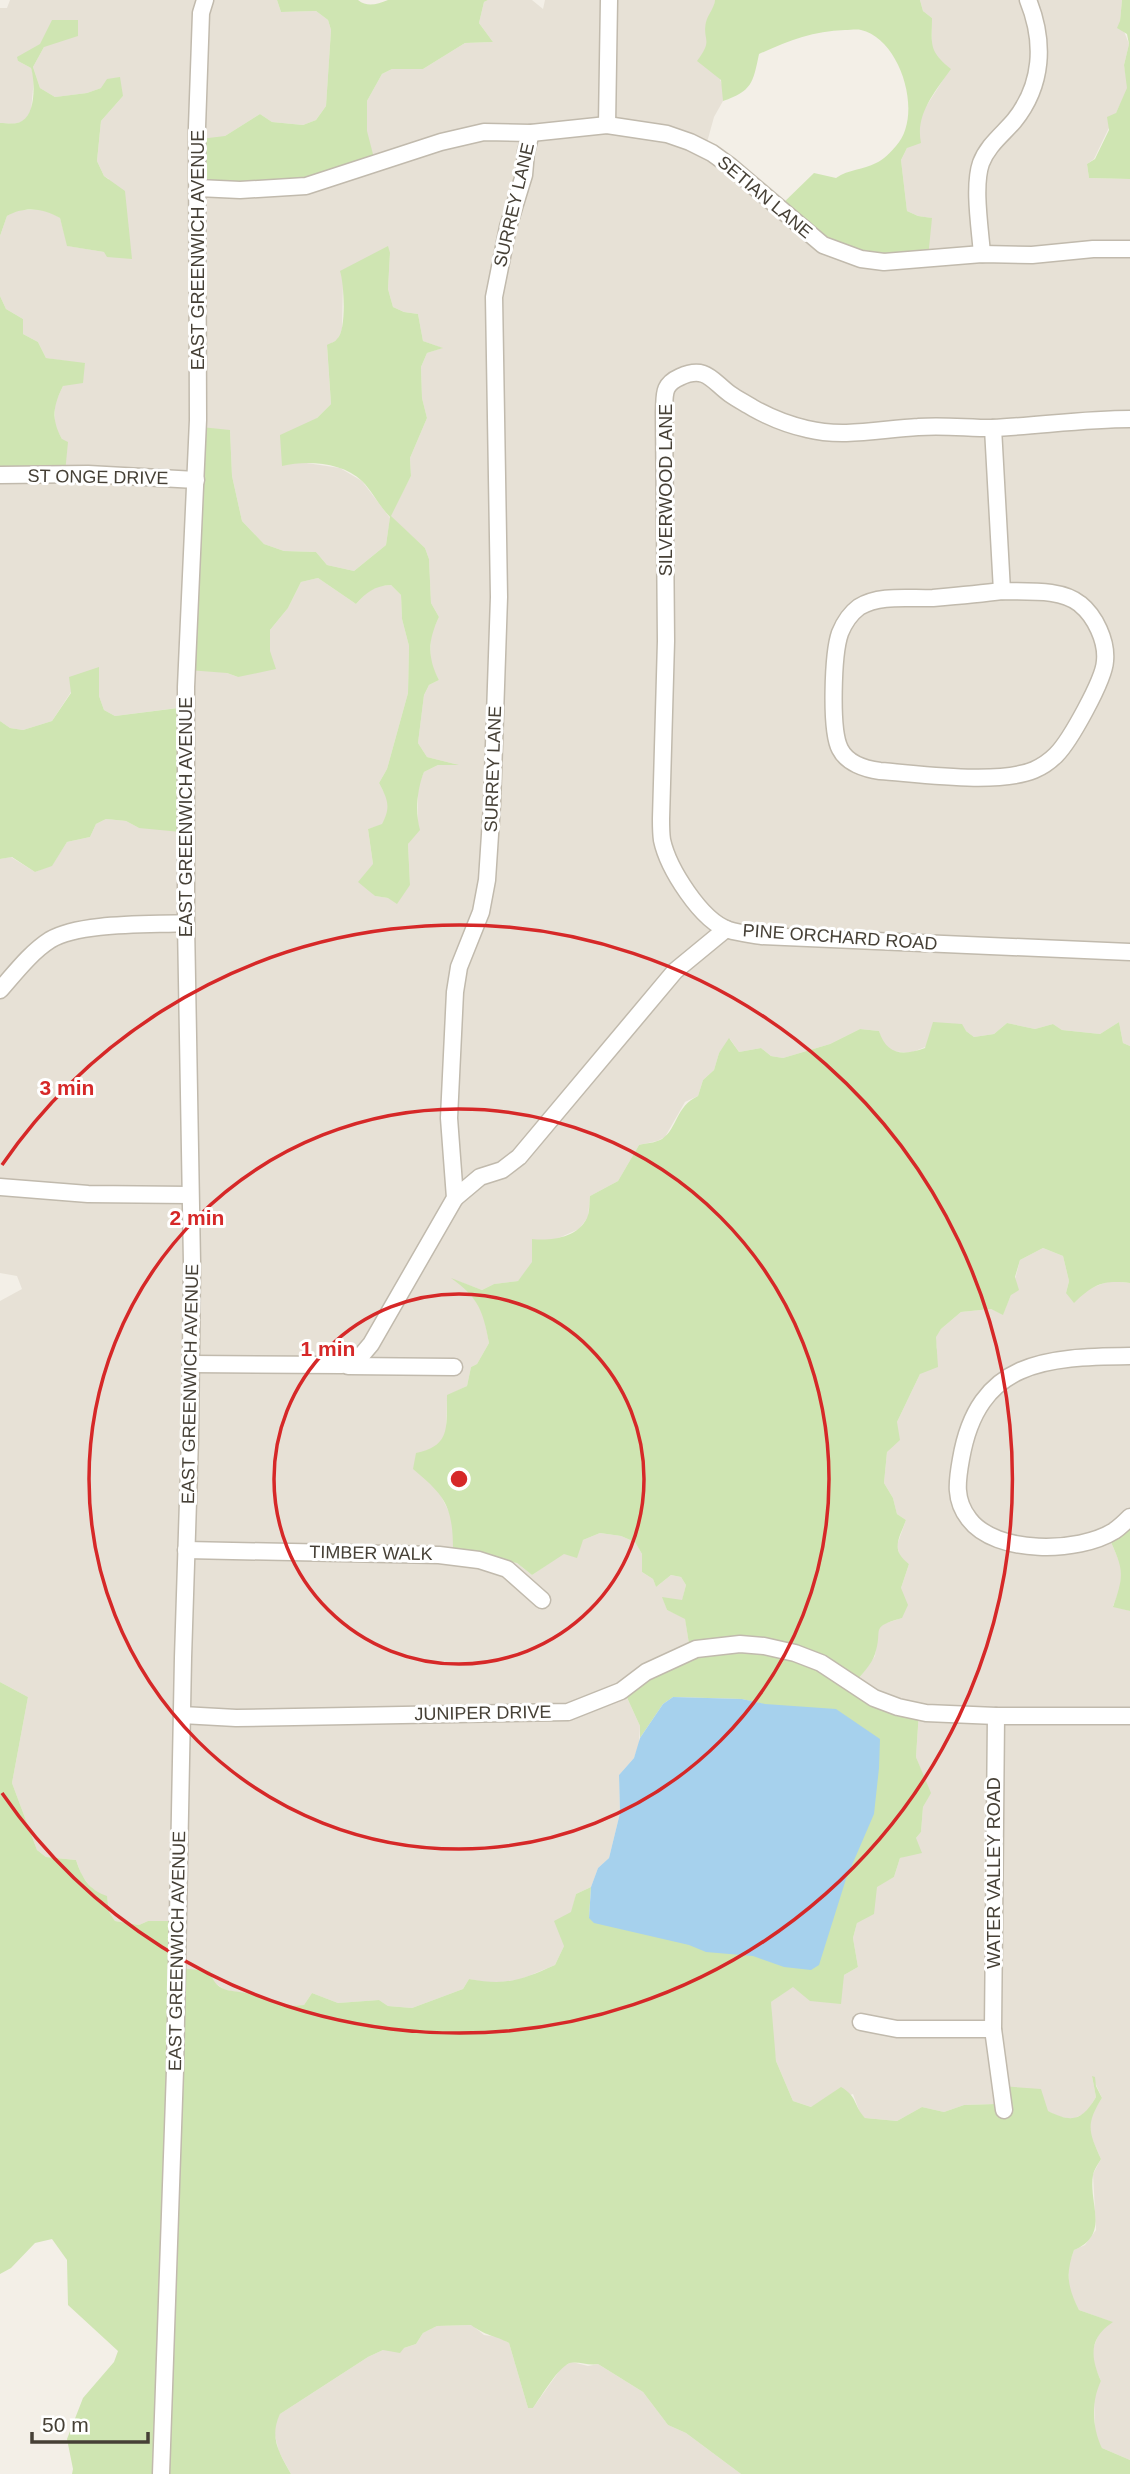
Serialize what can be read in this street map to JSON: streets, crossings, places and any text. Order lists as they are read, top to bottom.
{
  "streets": {
    "street": [
      "SETIAN LANE",
      "SURREY LANE",
      "EAST GREENWICH AVENUE",
      "ST ONGE DRIVE",
      "SILVERWOOD LANE",
      "PINE ORCHARD ROAD",
      "TIMBER WALK",
      "JUNIPER DRIVE",
      "WATER VALLEY ROAD"
    ]
  },
  "crossings": [
    ["SETIAN LANE", "SURREY LANE"],
    ["SETIAN LANE", "EAST GREENWICH AVENUE"],
    ["SURREY LANE", "PINE ORCHARD ROAD"],
    ["EAST GREENWICH AVENUE", "ST ONGE DRIVE"],
    ["EAST GREENWICH AVENUE", "TIMBER WALK"],
    ["EAST GREENWICH AVENUE", "JUNIPER DRIVE"],
    ["SILVERWOOD LANE", "PINE ORCHARD ROAD"],
    ["JUNIPER DRIVE", "WATER VALLEY ROAD"]
  ],
  "scale_bar": "50 m",
  "rings": ["3 min", "2 min", "1 min"]
}
